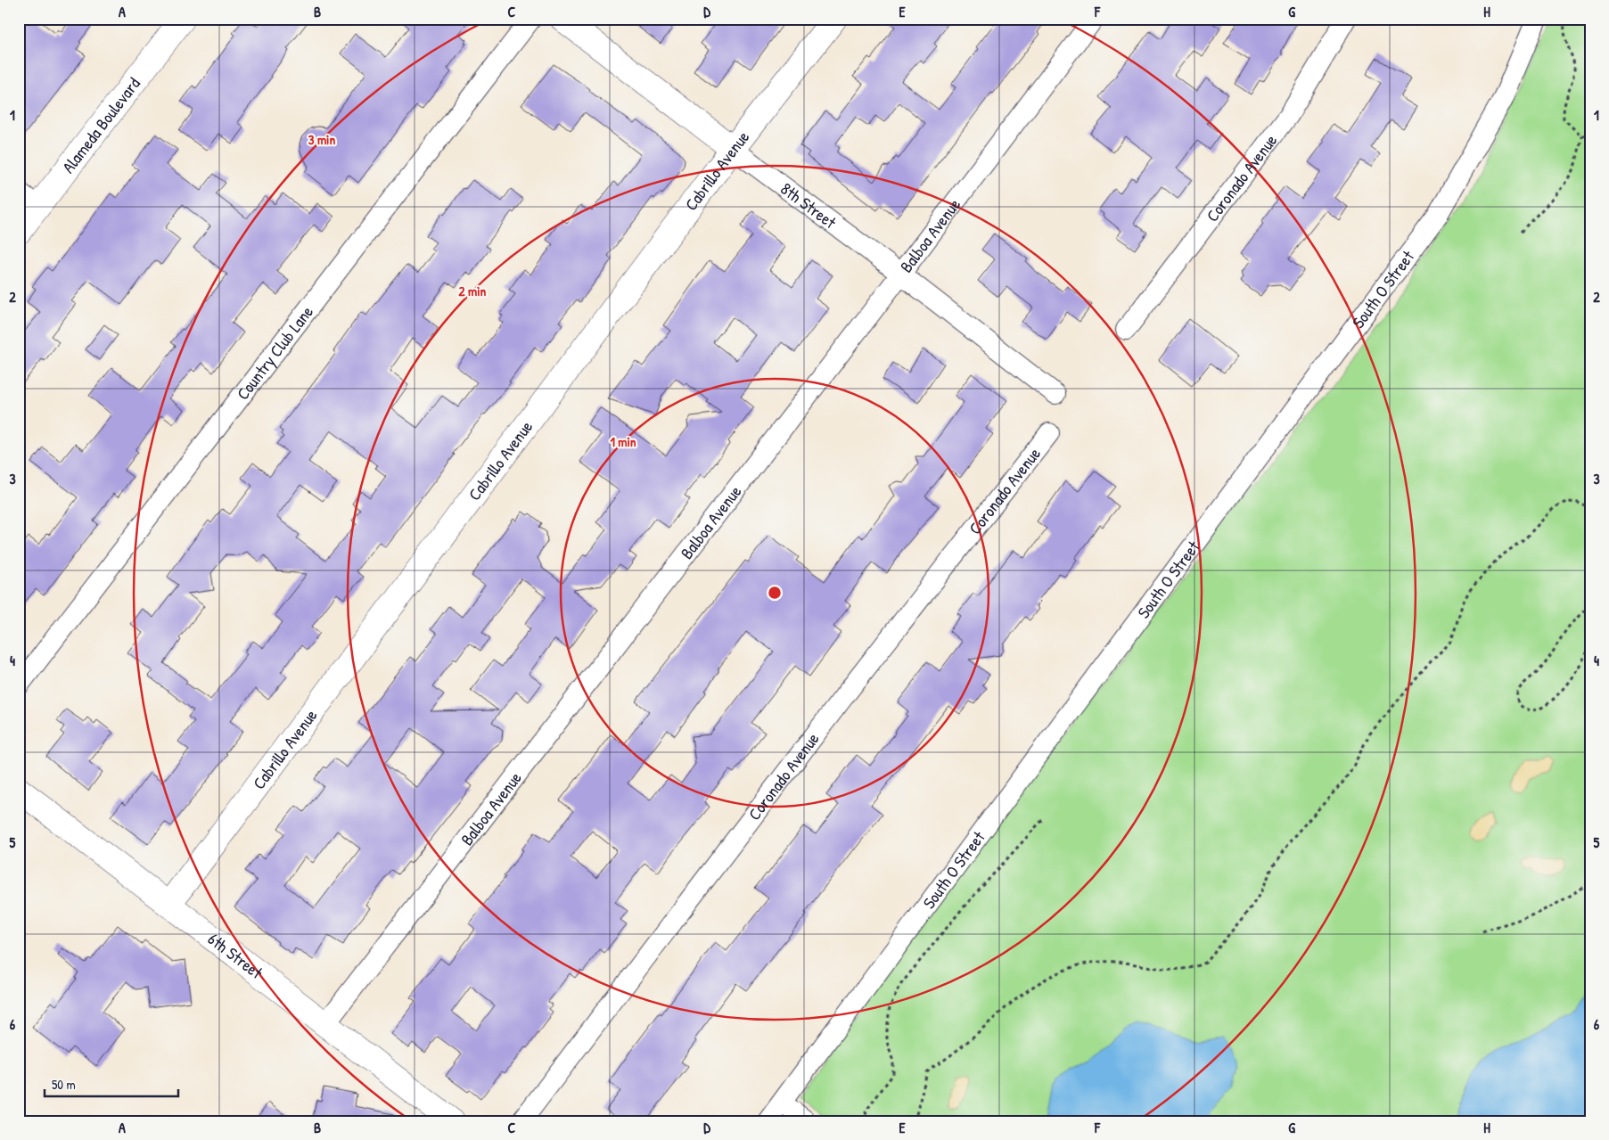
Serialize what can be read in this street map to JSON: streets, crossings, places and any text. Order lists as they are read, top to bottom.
{
  "streets": {
    "street": [
      "Alameda Boulevard",
      "Cabrillo Avenue",
      "Coronado Avenue",
      "8th Street",
      "Balboa Avenue",
      "South O Street",
      "Country Club Lane",
      "6th Street"
    ]
  },
  "crossings": [
    ["Cabrillo Avenue", "8th Street"],
    ["Cabrillo Avenue", "6th Street"],
    ["8th Street", "Balboa Avenue"],
    ["Balboa Avenue", "6th Street"]
  ],
  "scale_bar": "50 m",
  "grid": {
    "columns": [
      "A",
      "B",
      "C",
      "D",
      "E",
      "F",
      "G",
      "H"
    ],
    "rows": [
      "1",
      "2",
      "3",
      "4",
      "5",
      "6"
    ]
  },
  "rings": ["3 min", "2 min", "1 min"]
}
